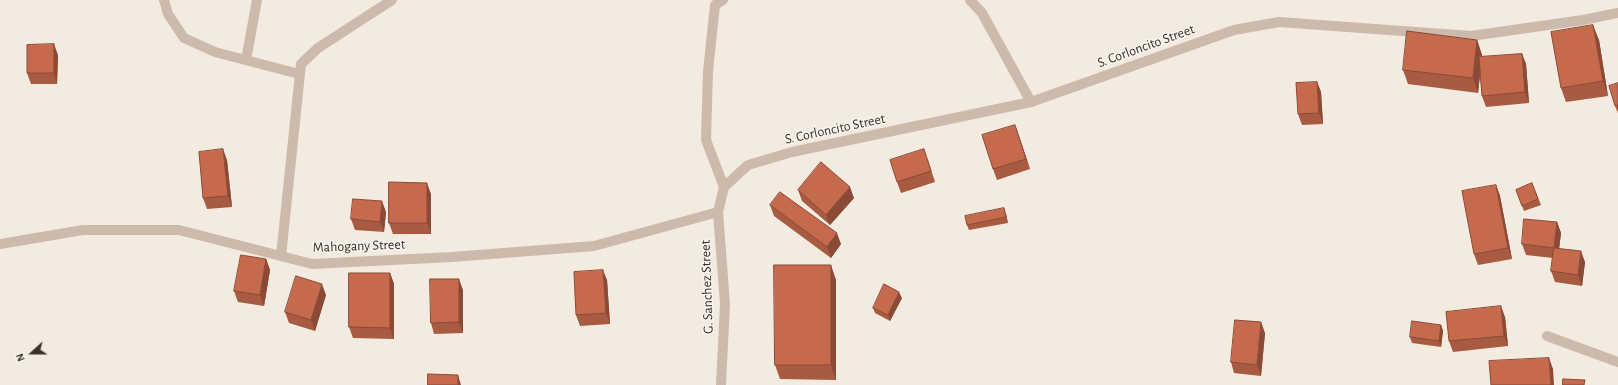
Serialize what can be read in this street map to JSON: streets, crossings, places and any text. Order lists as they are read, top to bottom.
{
  "streets": {
    "street": ["S. Corloncito Street", "Mahogany Street", "G. Sanchez Street"]
  },
  "crossings": [
    ["Mahogany Street", "G. Sanchez Street"]
  ],
  "north": "left"
}
